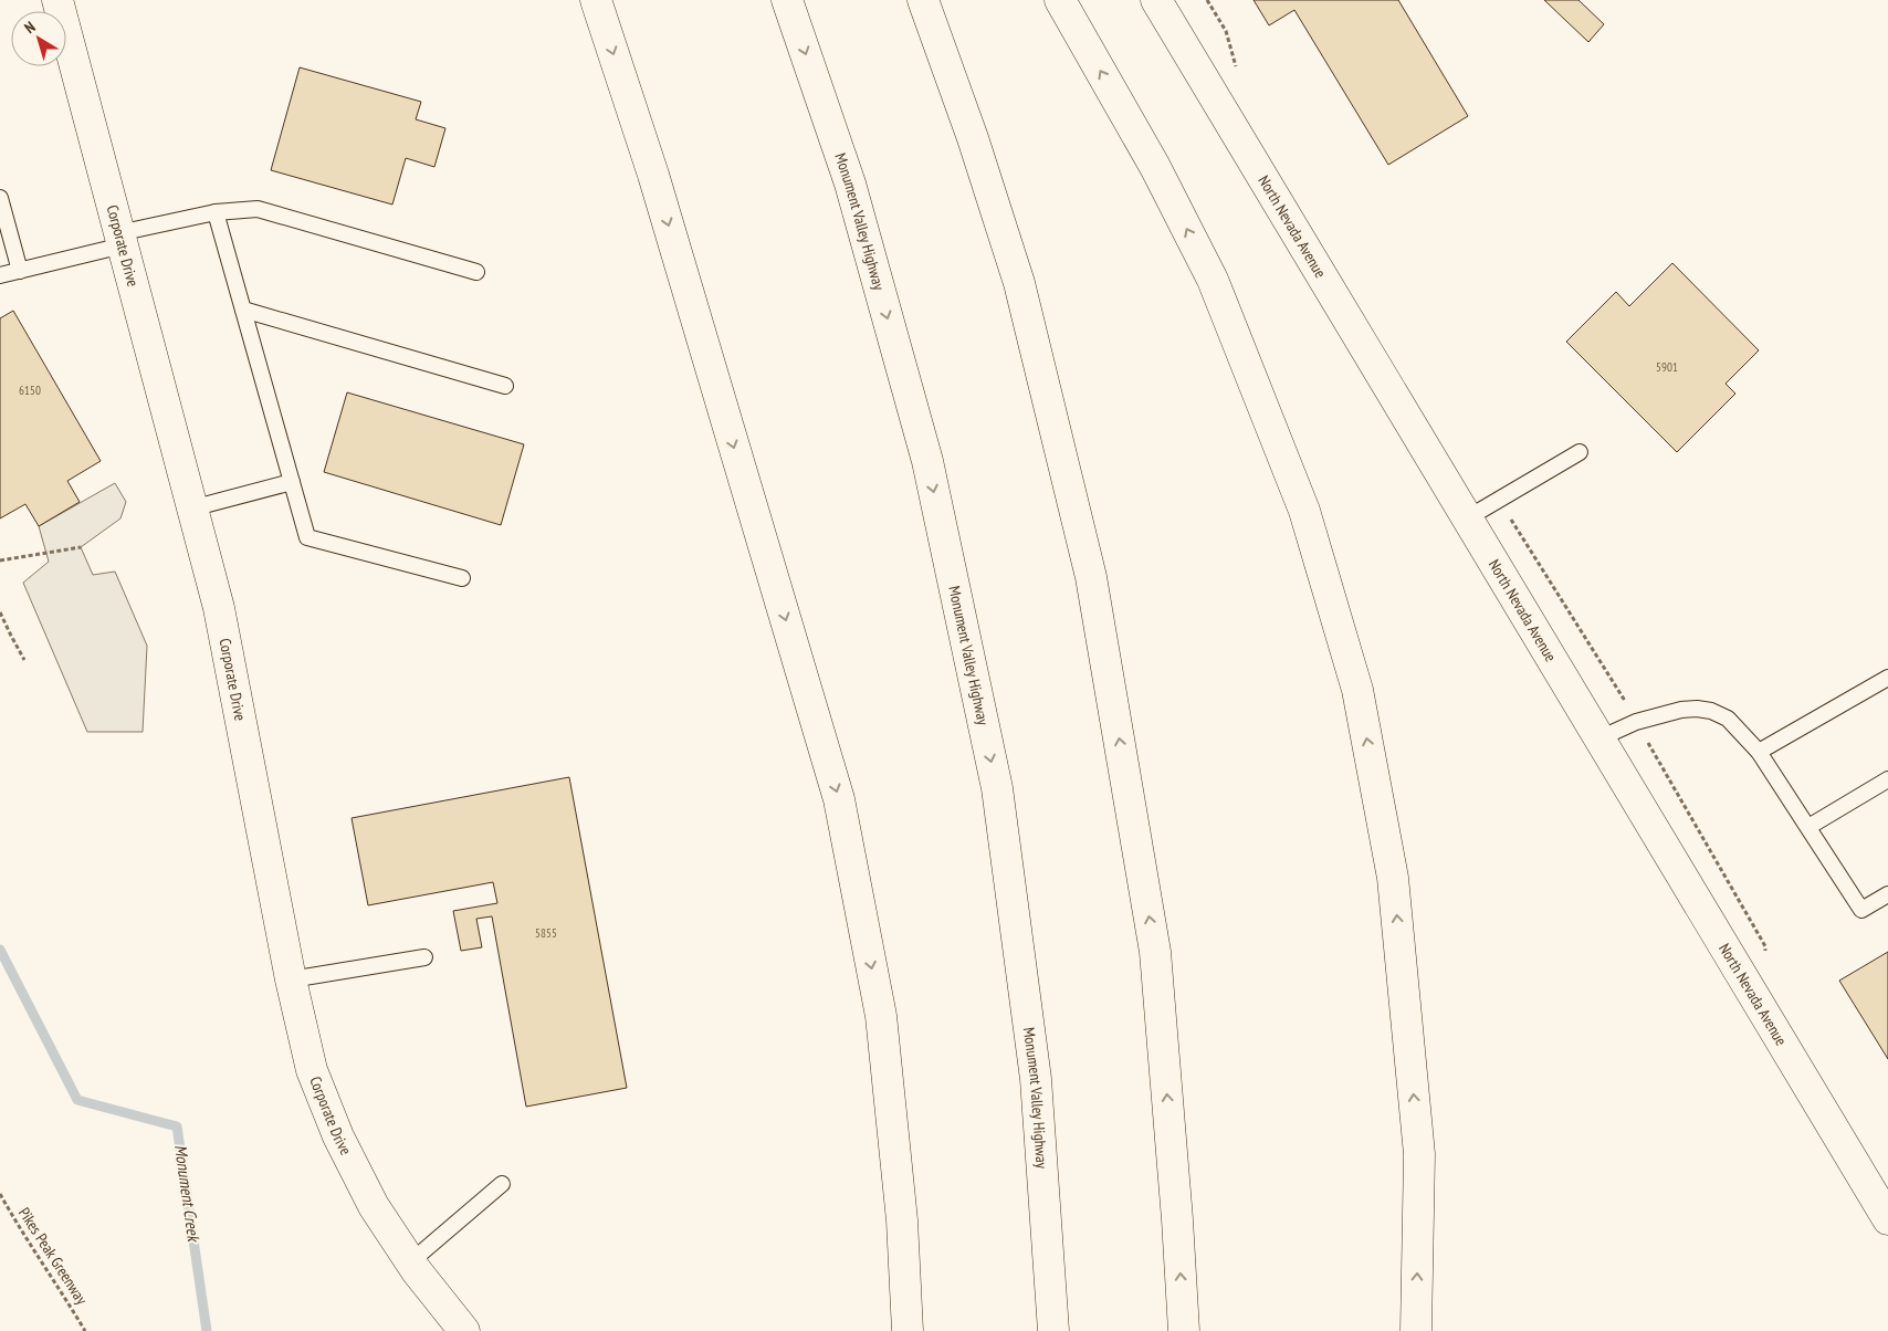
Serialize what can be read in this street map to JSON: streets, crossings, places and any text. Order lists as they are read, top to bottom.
{
  "streets": {
    "main road": ["Monument Valley Highway", "North Nevada Avenue", "Corporate Drive"],
    "path": ["Pikes Peak Greenway"]
  },
  "water": ["Monument Creek"],
  "house_numbers": ["5901", "6150", "5855"],
  "north": "top left"
}
